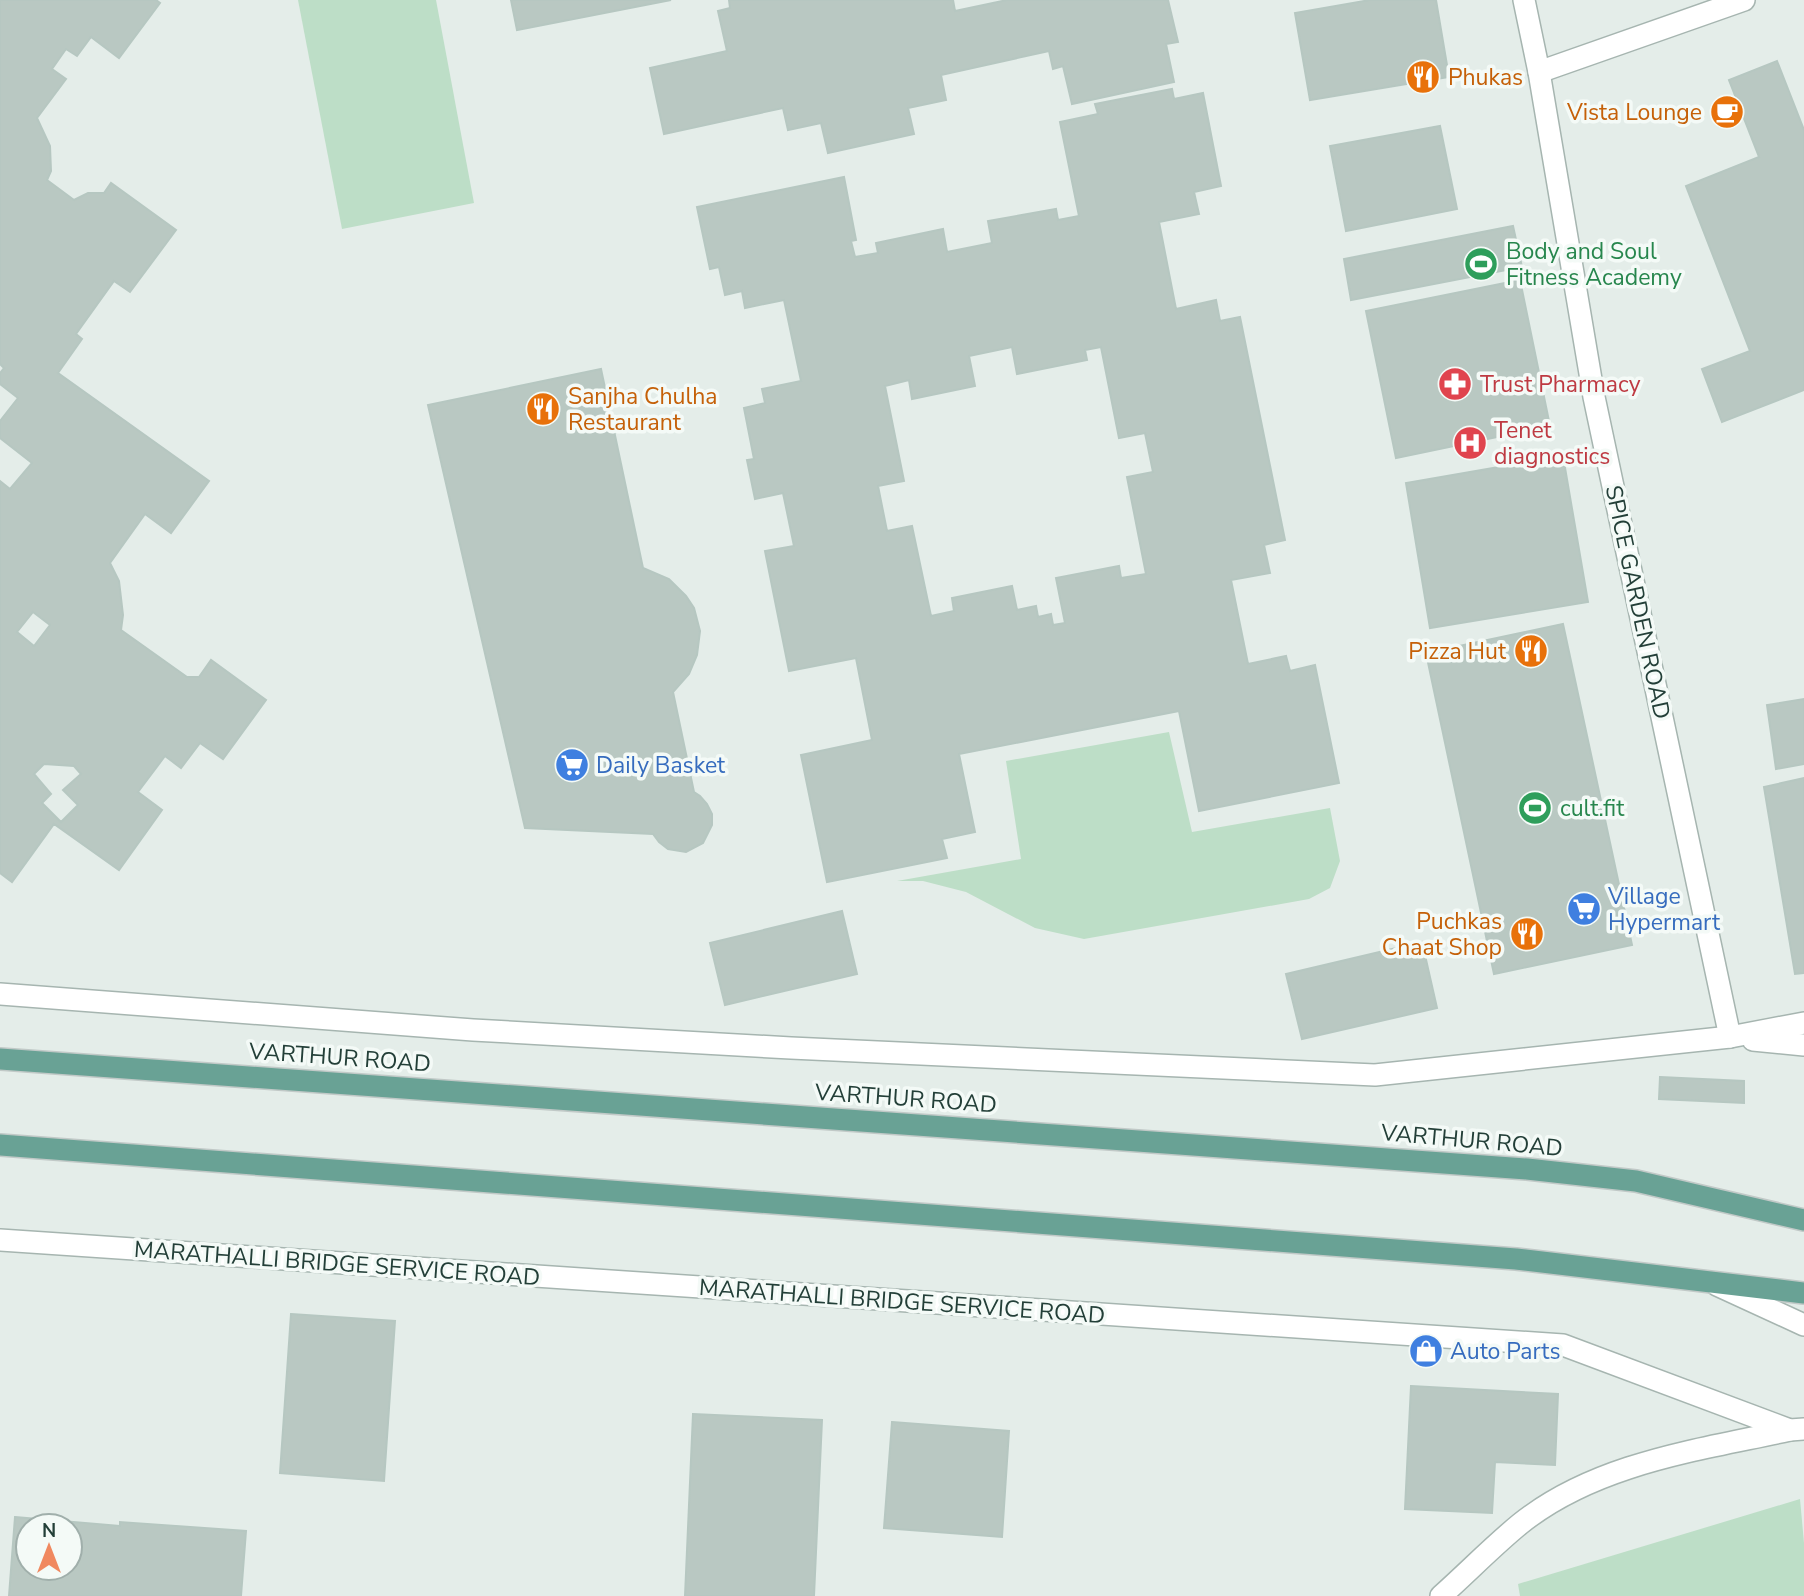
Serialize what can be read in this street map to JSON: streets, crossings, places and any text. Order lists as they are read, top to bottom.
{
  "streets": {
    "main road": ["VARTHUR ROAD"],
    "street": ["SPICE GARDEN ROAD", "MARATHALLI BRIDGE SERVICE ROAD"]
  },
  "places": {
    "restaurant": [
      "Phukas",
      "Sanjha Chulha Restaurant",
      "Pizza Hut",
      "Puchkas Chaat Shop"
    ],
    "cafe": ["Vista Lounge"],
    "sports": ["Body and Soul Fitness Academy", "cult.fit"],
    "pharmacy": ["Trust Pharmacy"],
    "hospital": ["Tenet diagnostics"],
    "supermarket": ["Daily Basket", "Village Hypermart"],
    "shop": ["Auto Parts"]
  },
  "north": "top"
}
